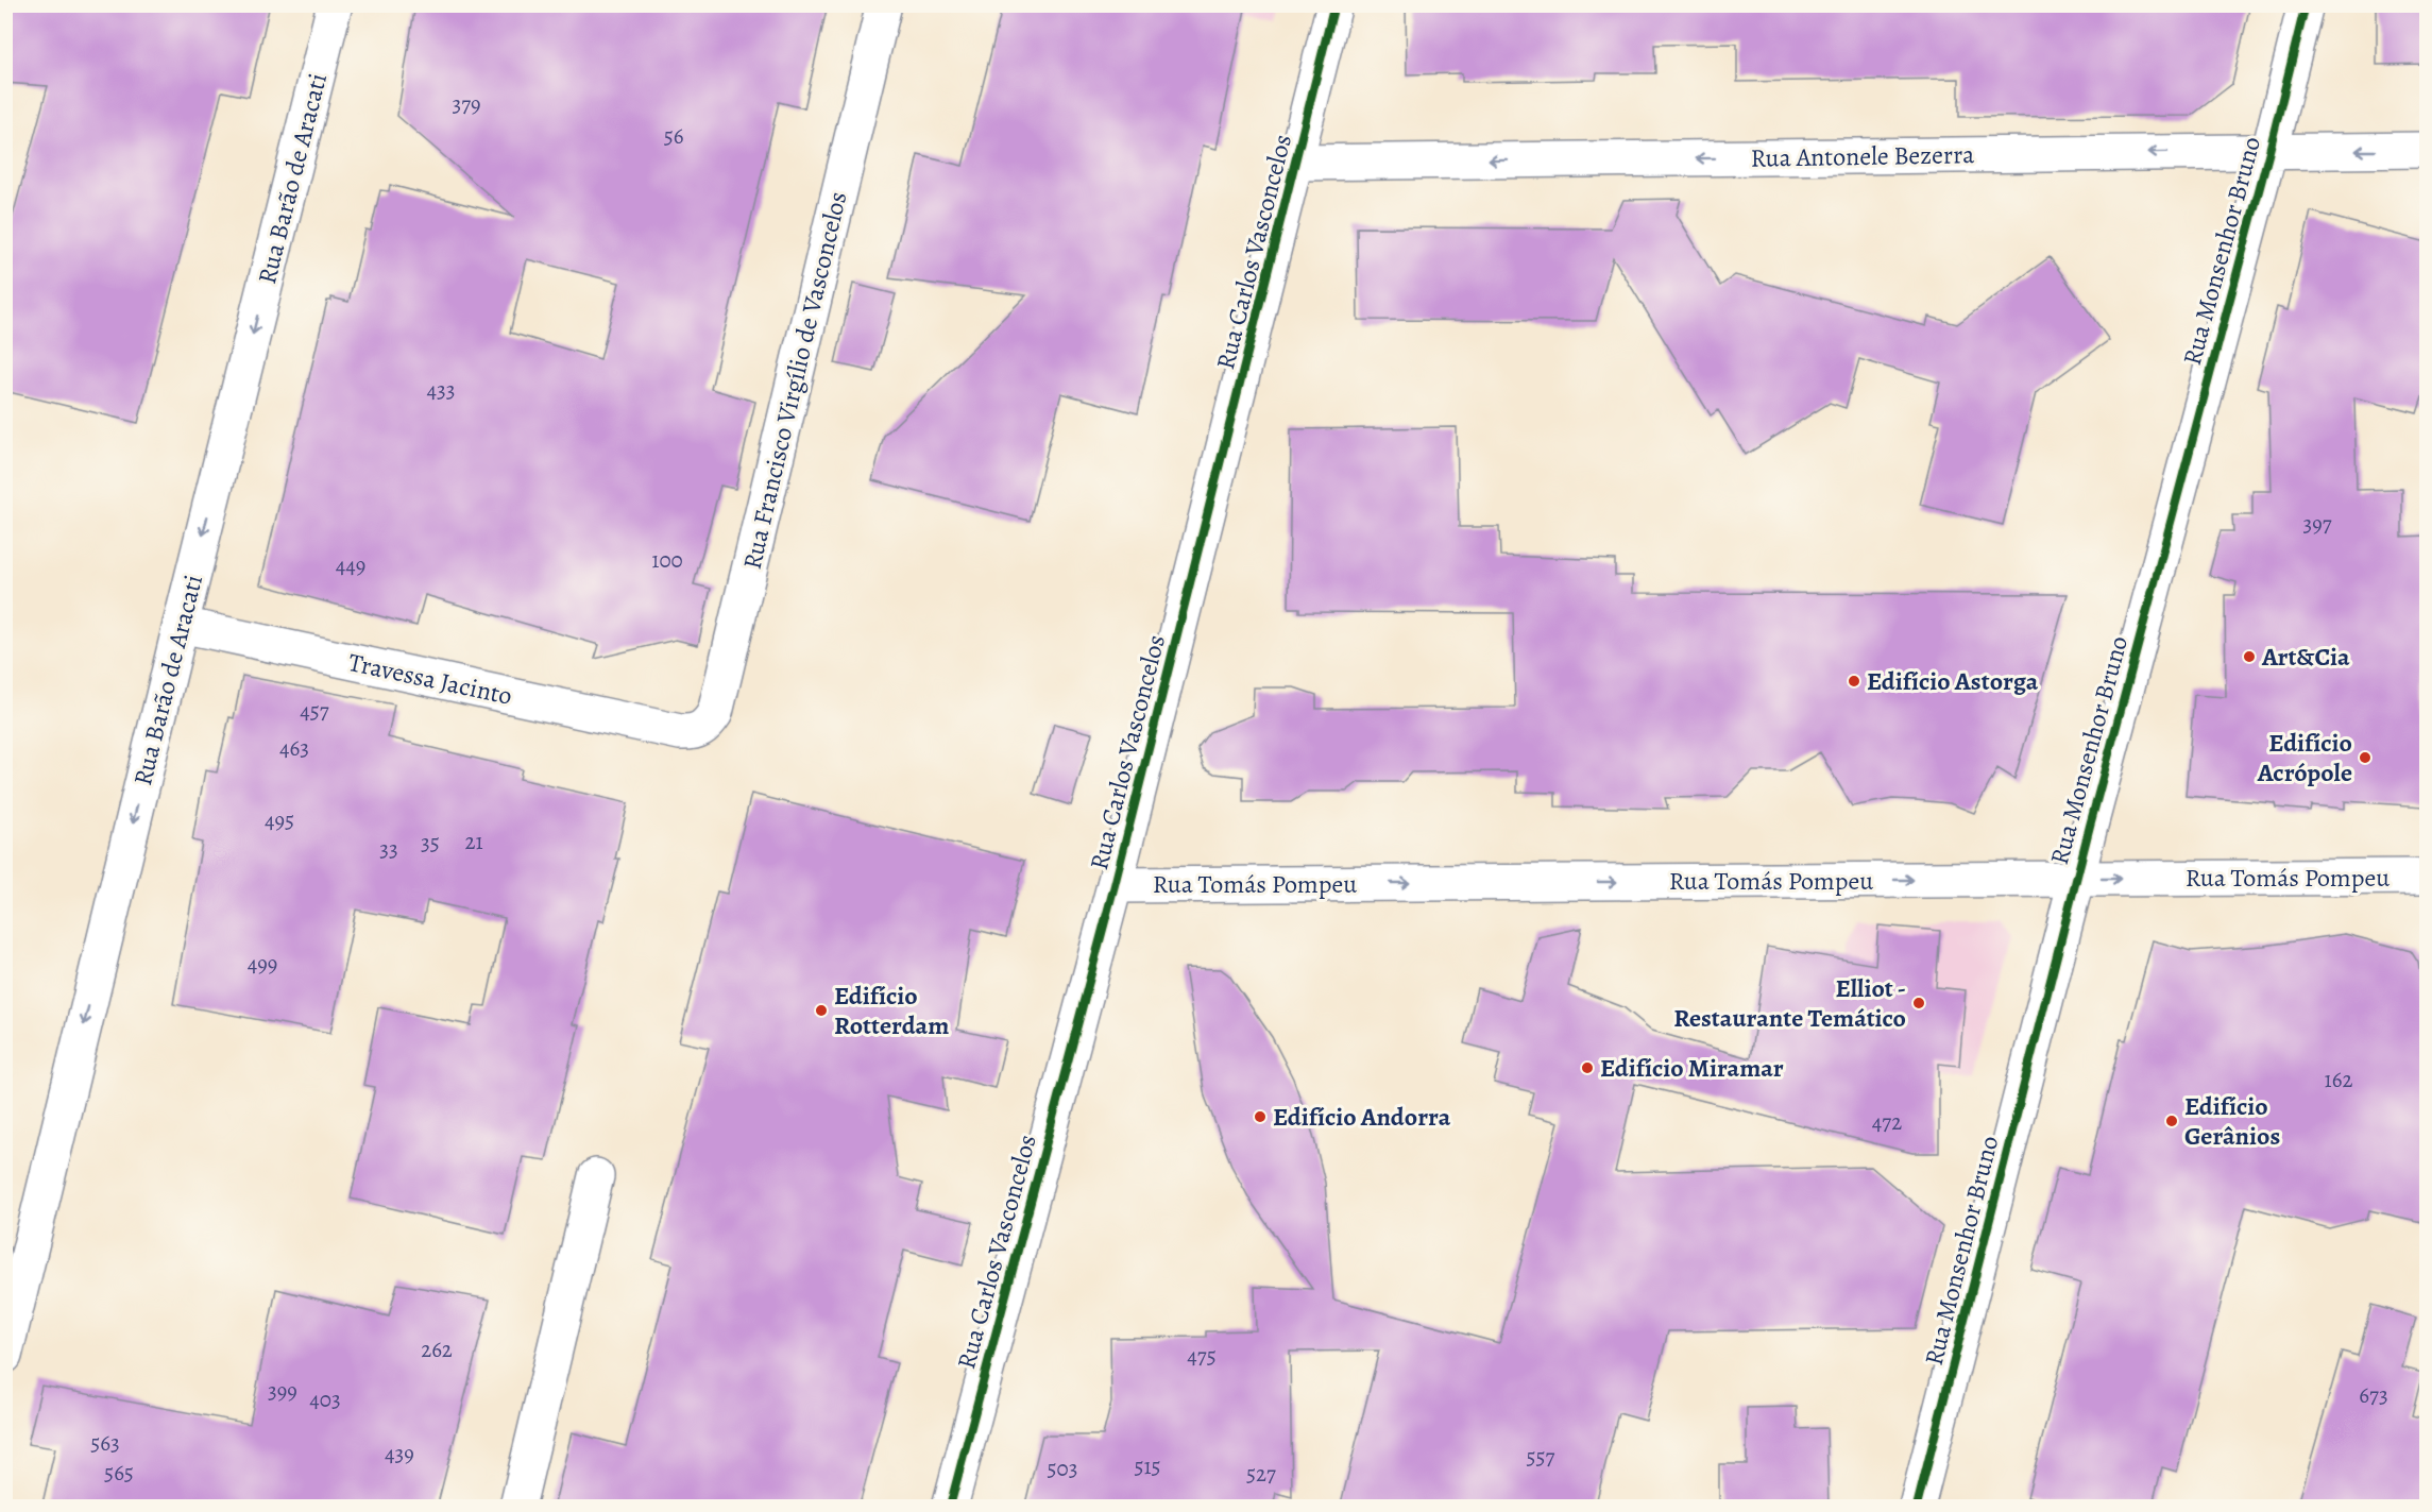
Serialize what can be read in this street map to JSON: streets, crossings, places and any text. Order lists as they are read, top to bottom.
{
  "streets": {
    "street": [
      "Rua Antonele Bezerra",
      "Rua Barão de Aracati",
      "Rua Monsenhor Bruno",
      "Rua Carlos Vasconcelos",
      "Rua Francisco Virgílio de Vasconcelos",
      "Travessa Jacinto",
      "Rua Tomás Pompeu"
    ]
  },
  "crossings": [
    ["Rua Antonele Bezerra", "Rua Monsenhor Bruno"],
    ["Rua Antonele Bezerra", "Rua Carlos Vasconcelos"],
    ["Rua Barão de Aracati", "Travessa Jacinto"],
    ["Rua Monsenhor Bruno", "Rua Tomás Pompeu"],
    ["Rua Carlos Vasconcelos", "Rua Tomás Pompeu"],
    ["Rua Francisco Virgílio de Vasconcelos", "Travessa Jacinto"]
  ],
  "one_way": ["Rua Antonele Bezerra", "Rua Barão de Aracati", "Rua Tomás Pompeu"],
  "places": [
    "Art&Cia",
    "Edifício Astorga",
    "Edifício Acrópole",
    "Elliot - Restaurante Temático",
    "Edifício Rotterdam",
    "Edifício Miramar",
    "Edifício Andorra",
    "Edifício Gerânios"
  ],
  "house_numbers": [
    "379",
    "56",
    "433",
    "397",
    "100",
    "449",
    "457",
    "463",
    "495",
    "21",
    "35",
    "33",
    "499",
    "162",
    "472",
    "262",
    "475",
    "399",
    "673",
    "403",
    "563",
    "439",
    "557",
    "515",
    "503",
    "565",
    "527"
  ]
}
